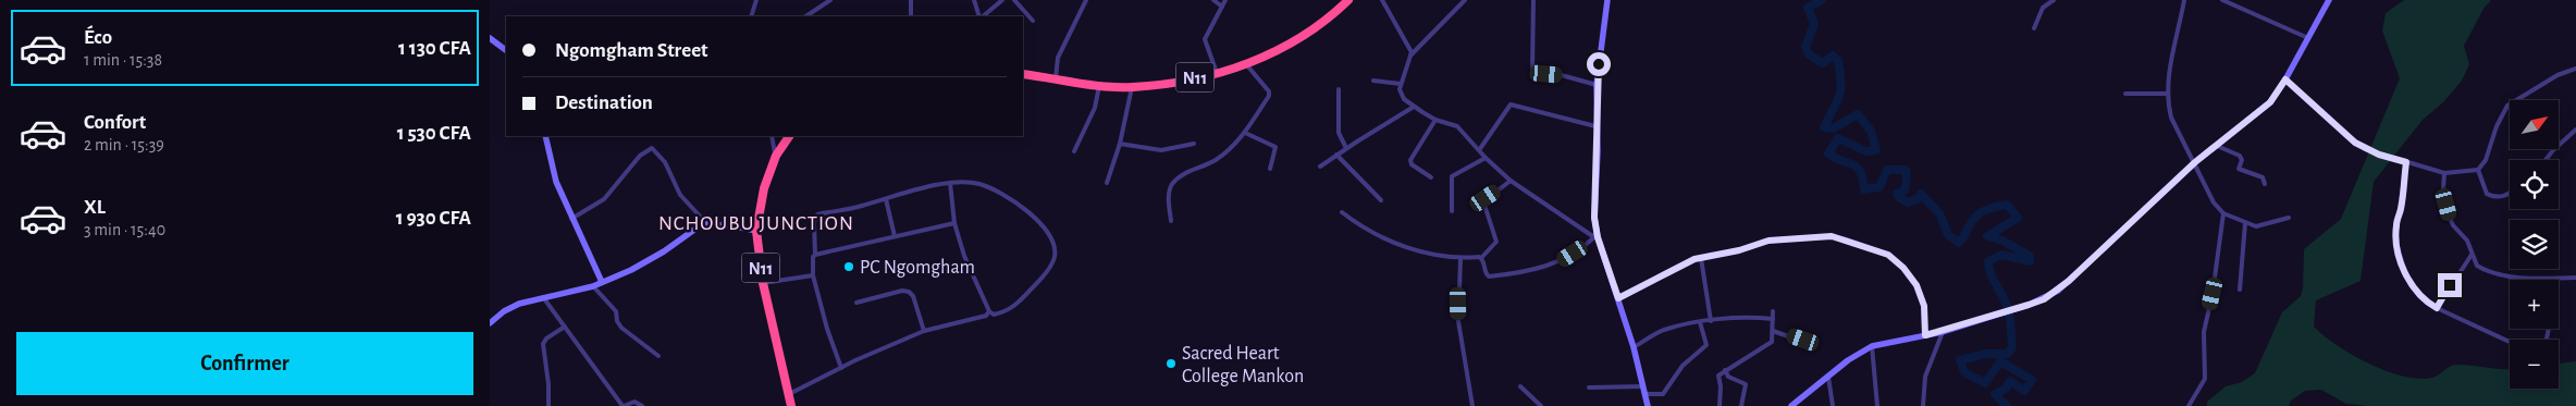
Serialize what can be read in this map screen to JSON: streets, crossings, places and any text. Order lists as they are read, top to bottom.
{
  "streets": {
    "highway": ["N11"]
  },
  "districts": ["NCHOUBU JUNCTION"],
  "places": ["PC Ngomgham", "Sacred Heart College Mankon"],
  "north": "top right",
  "page": {
    "list": [
      {
        "name": "Éco",
        "note": "1 min · 15:38",
        "value": "1 130 CFA"
      },
      {
        "name": "Confort",
        "note": "2 min · 15:39",
        "value": "1 530 CFA"
      },
      {
        "name": "XL",
        "note": "3 min · 15:40",
        "value": "1 930 CFA"
      }
    ],
    "banner": ["Ngomgham Street", "Destination"],
    "map_buttons": ["+", "−"],
    "buttons": "Confirmer"
  }
}
